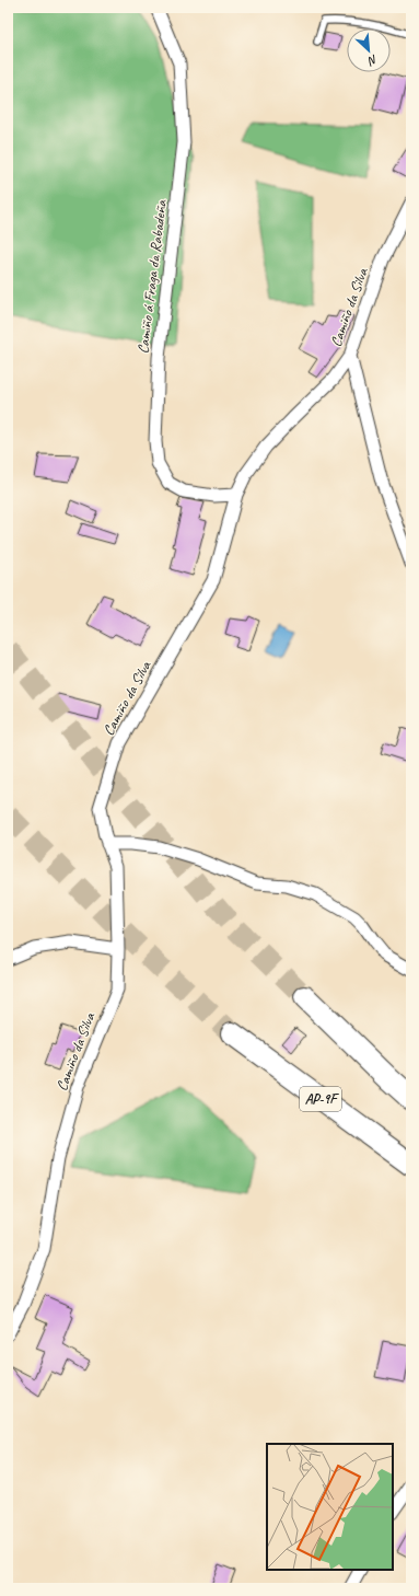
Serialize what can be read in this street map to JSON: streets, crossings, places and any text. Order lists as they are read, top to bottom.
{
  "streets": {
    "highway": ["AP-9F"],
    "street": ["Camiño á Fraga da Rabadeña", "Camiño da Silva"]
  },
  "crossings": [
    ["Camiño á Fraga da Rabadeña", "Camiño da Silva"]
  ],
  "north": "bottom right"
}
